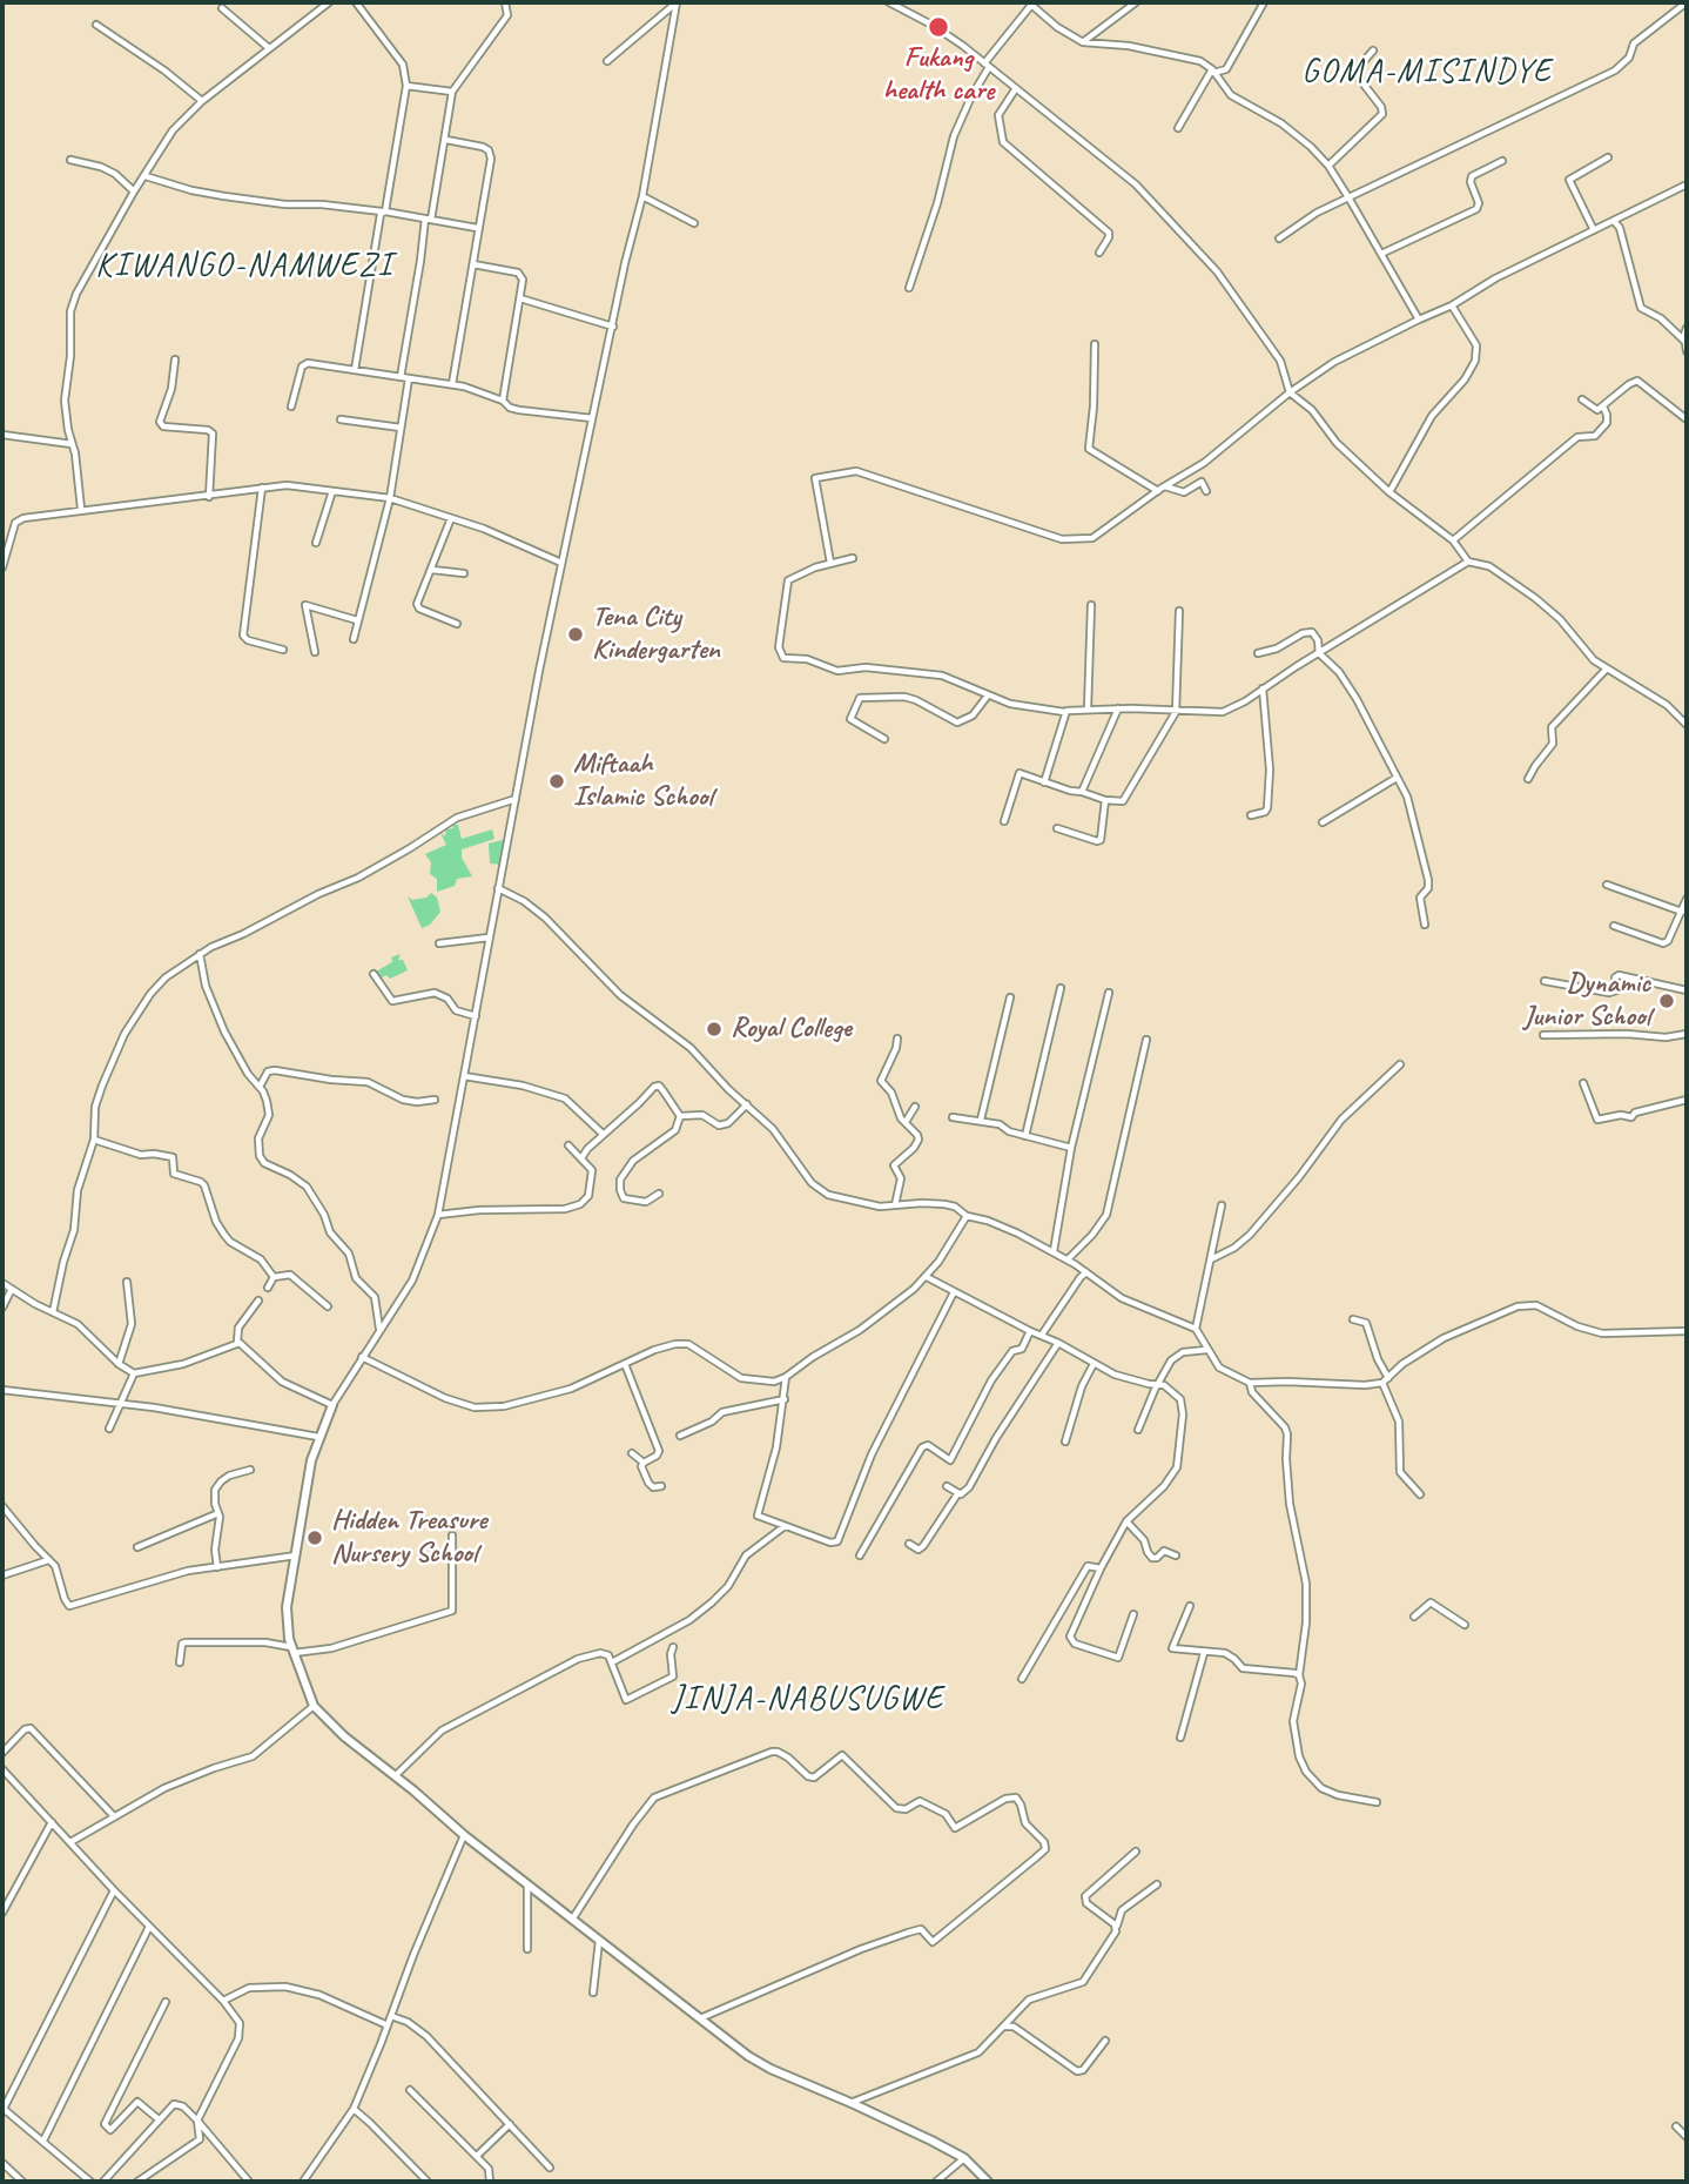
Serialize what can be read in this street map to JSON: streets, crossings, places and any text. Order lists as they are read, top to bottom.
{
  "districts": ["GOMA-MISINDYE", "KIWANGO-NAMWEZI", "JINJA-NABUSUGWE"],
  "places": [
    "Fukang health care",
    "Tena City Kindergarten",
    "Miftaah Islamic School",
    "Dynamic Junior School",
    "Royal College",
    "Hidden Treasure Nursery School"
  ]
}
